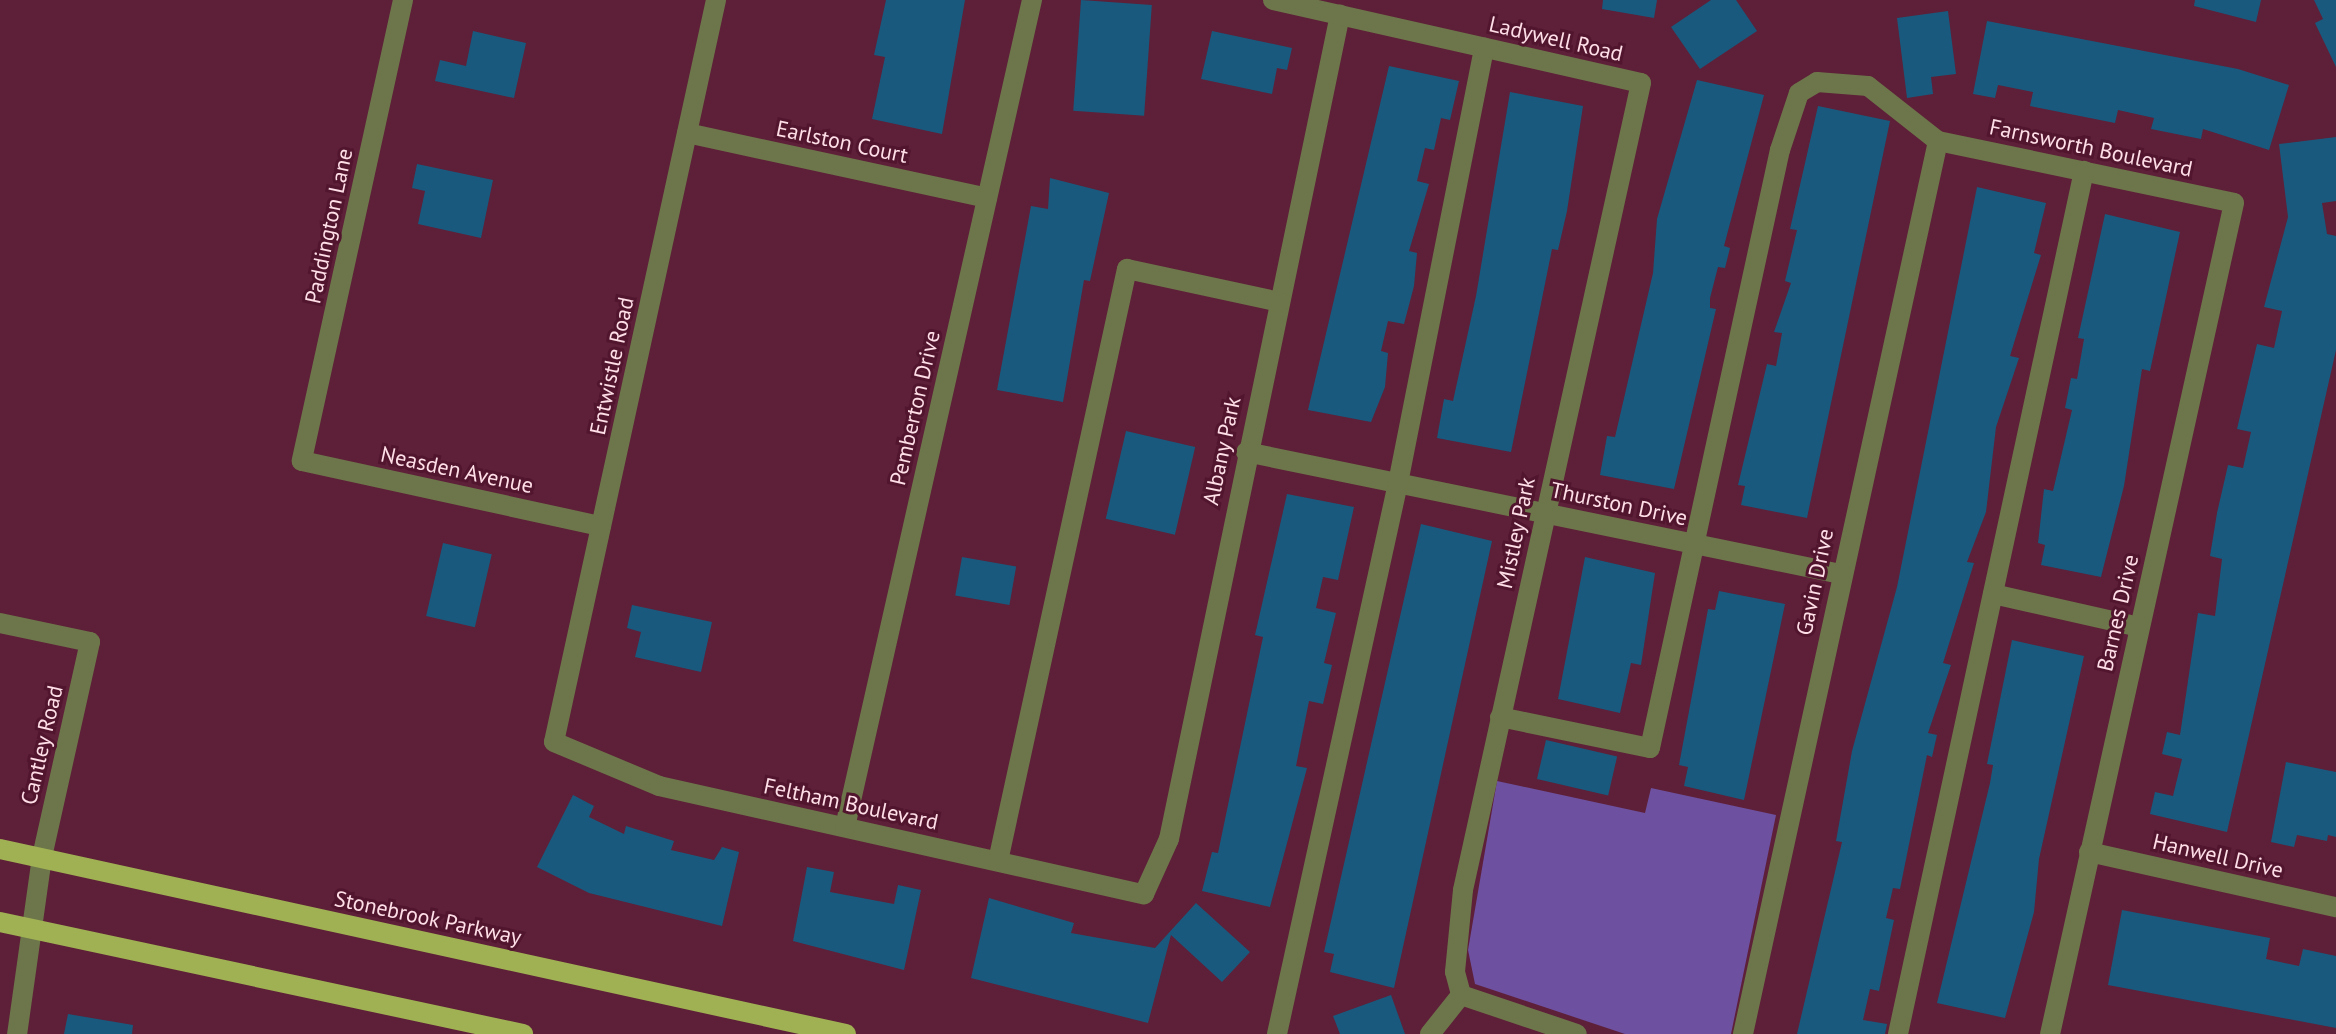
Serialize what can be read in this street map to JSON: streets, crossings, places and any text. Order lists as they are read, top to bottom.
{
  "streets": {
    "main road": ["Stonebrook Parkway"],
    "street": [
      "Ladywell Road",
      "Earlston Court",
      "Farnsworth Boulevard",
      "Paddington Lane",
      "Entwistle Road",
      "Pemberton Drive",
      "Albany Park",
      "Neasden Avenue",
      "Thurston Drive",
      "Mistley Park",
      "Gavin Drive",
      "Barnes Drive",
      "Cantley Road",
      "Feltham Boulevard",
      "Hanwell Drive"
    ]
  },
  "crossings": [
    ["Ladywell Road", "Albany Park"],
    ["Ladywell Road", "Mistley Park"],
    ["Earlston Court", "Entwistle Road"],
    ["Earlston Court", "Pemberton Drive"],
    ["Farnsworth Boulevard", "Gavin Drive"],
    ["Farnsworth Boulevard", "Barnes Drive"],
    ["Paddington Lane", "Neasden Avenue"],
    ["Entwistle Road", "Neasden Avenue"],
    ["Entwistle Road", "Feltham Boulevard"],
    ["Pemberton Drive", "Feltham Boulevard"],
    ["Albany Park", "Thurston Drive"],
    ["Albany Park", "Feltham Boulevard"],
    ["Thurston Drive", "Mistley Park"],
    ["Thurston Drive", "Gavin Drive"],
    ["Barnes Drive", "Hanwell Drive"],
    ["Cantley Road", "Stonebrook Parkway"]
  ]
}
